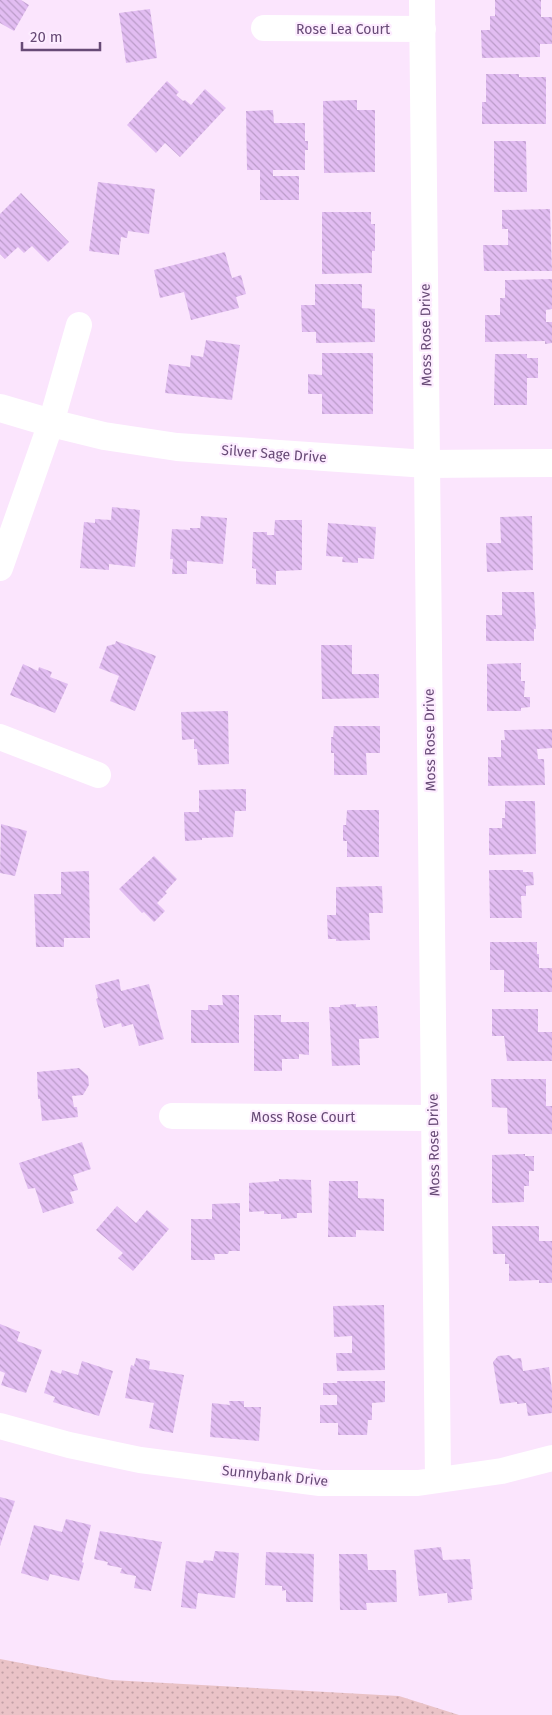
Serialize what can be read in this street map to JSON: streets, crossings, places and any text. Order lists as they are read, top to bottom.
{
  "streets": {
    "street": [
      "Rose Lea Court",
      "Moss Rose Drive",
      "Silver Sage Drive",
      "Moss Rose Court",
      "Sunnybank Drive"
    ]
  },
  "crossings": [
    ["Rose Lea Court", "Moss Rose Drive"],
    ["Moss Rose Drive", "Silver Sage Drive"],
    ["Moss Rose Drive", "Moss Rose Court"],
    ["Moss Rose Drive", "Sunnybank Drive"]
  ],
  "scale_bar": "20 m"
}
